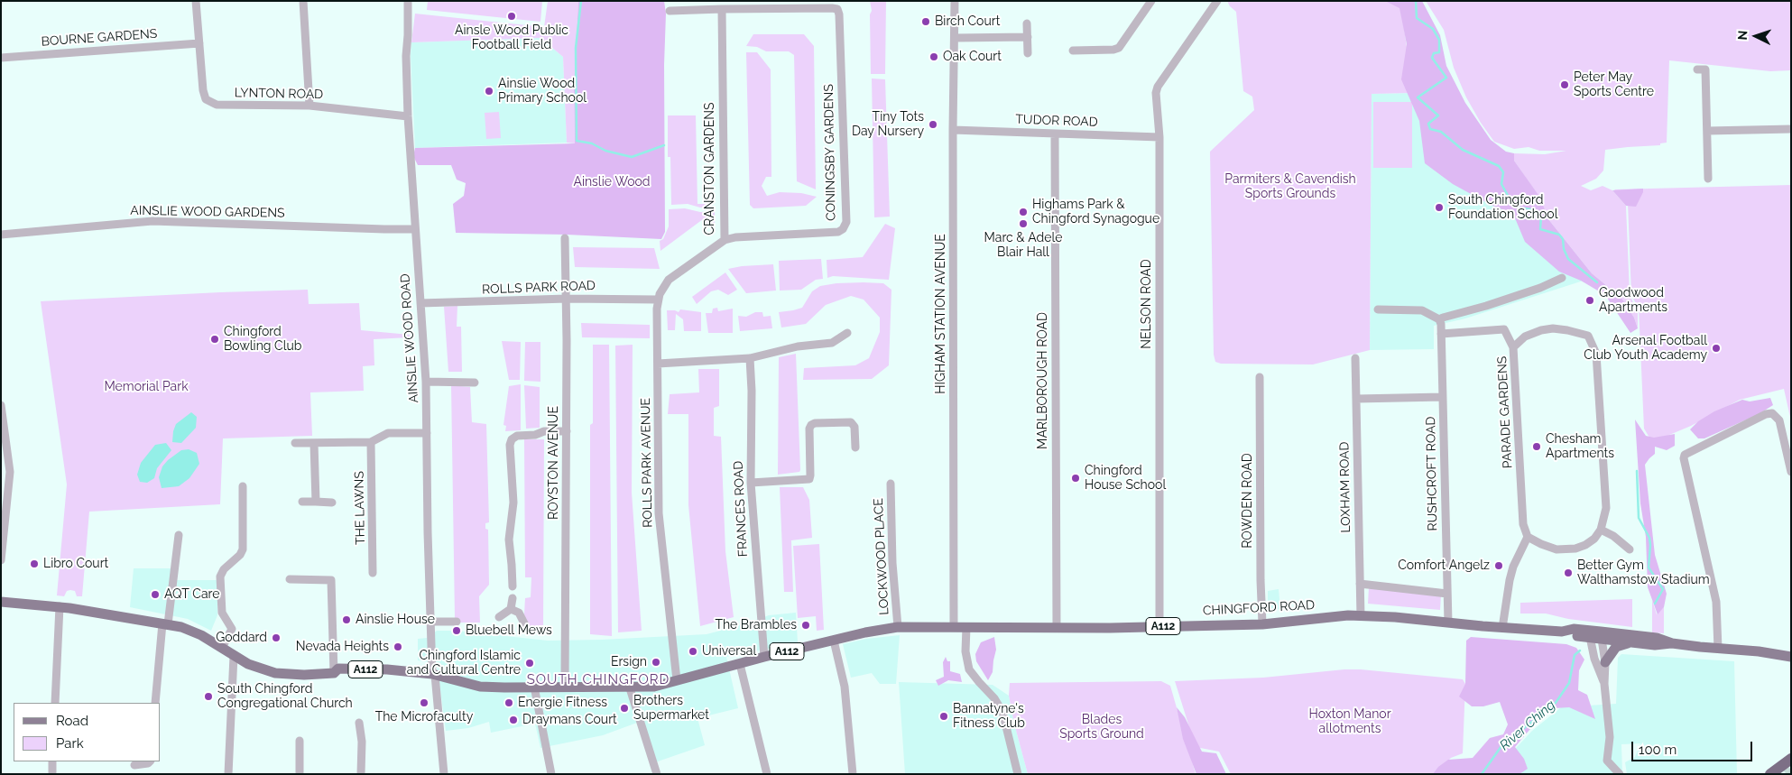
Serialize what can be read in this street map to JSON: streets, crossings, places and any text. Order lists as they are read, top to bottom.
{
  "streets": {
    "main road": ["CHINGFORD ROAD", "A112"],
    "street": [
      "BOURNE GARDENS",
      "LYNTON ROAD",
      "TUDOR ROAD",
      "CONINGSBY GARDENS",
      "CRANSTON GARDENS",
      "AINSLIE WOOD GARDENS",
      "ROLLS PARK ROAD",
      "NELSON ROAD",
      "HIGHAM STATION AVENUE",
      "AINSLIE WOOD ROAD",
      "MARLBOROUGH ROAD",
      "PARADE GARDENS",
      "ROYSTON AVENUE",
      "ROLLS PARK AVENUE",
      "RUSHCROFT ROAD",
      "LOXHAM ROAD",
      "ROWDEN ROAD",
      "THE LAWNS",
      "FRANCES ROAD",
      "LOCKWOOD PLACE"
    ]
  },
  "crossings": [
    ["BOURNE GARDENS", "LYNTON ROAD"],
    ["LYNTON ROAD", "AINSLIE WOOD ROAD"],
    ["TUDOR ROAD", "NELSON ROAD"],
    ["TUDOR ROAD", "HIGHAM STATION AVENUE"],
    ["TUDOR ROAD", "MARLBOROUGH ROAD"],
    ["CONINGSBY GARDENS", "CRANSTON GARDENS"],
    ["CRANSTON GARDENS", "ROLLS PARK ROAD"],
    ["CRANSTON GARDENS", "ROLLS PARK AVENUE"],
    ["AINSLIE WOOD GARDENS", "AINSLIE WOOD ROAD"],
    ["ROLLS PARK ROAD", "AINSLIE WOOD ROAD"],
    ["ROLLS PARK ROAD", "ROYSTON AVENUE"],
    ["ROLLS PARK ROAD", "ROLLS PARK AVENUE"],
    ["NELSON ROAD", "CHINGFORD ROAD"],
    ["HIGHAM STATION AVENUE", "CHINGFORD ROAD"],
    ["HIGHAM STATION AVENUE", "A112"],
    ["AINSLIE WOOD ROAD", "A112"],
    ["MARLBOROUGH ROAD", "CHINGFORD ROAD"],
    ["ROYSTON AVENUE", "A112"],
    ["ROLLS PARK AVENUE", "A112"],
    ["RUSHCROFT ROAD", "CHINGFORD ROAD"],
    ["LOXHAM ROAD", "CHINGFORD ROAD"],
    ["ROWDEN ROAD", "CHINGFORD ROAD"],
    ["FRANCES ROAD", "A112"],
    ["LOCKWOOD PLACE", "A112"],
    ["CHINGFORD ROAD", "A112"]
  ],
  "districts": ["SOUTH CHINGFORD"],
  "water": ["River Ching"],
  "parks": [
    "Parmiters & Cavendish Sports Grounds",
    "Ainslie Wood",
    "Memorial Park",
    "Hoxton Manor allotments",
    "Blades Sports Ground"
  ],
  "places": [
    "Ainsle Wood Public Football Field",
    "Birch Court",
    "Oak Court",
    "Peter May Sports Centre",
    "Ainslie Wood Primary School",
    "Tiny Tots Day Nursery",
    "South Chingford Foundation School",
    "Highams Park & Chingford Synagogue",
    "Marc & Adele Blair Hall",
    "Goodwood Apartments",
    "Chingford Bowling Club",
    "Arsenal Football Club Youth Academy",
    "Chesham Apartments",
    "Chingford House School",
    "Libro Court",
    "Comfort Angelz",
    "Better Gym Walthamstow Stadium",
    "AQT Care",
    "Ainslie House",
    "The Brambles",
    "Bluebell Mews",
    "Goddard",
    "Nevada Heights",
    "Universal",
    "Ersign",
    "Chingford Islamic and Cultural Centre",
    "South Chingford Congregational Church",
    "The Microfaculty",
    "Energie Fitness",
    "Brothers Supermarket",
    "Bannatyne's Fitness Club",
    "Draymans Court"
  ],
  "legend": ["Road", "Park"],
  "scale_bar": "100 m",
  "north": "left"
}
